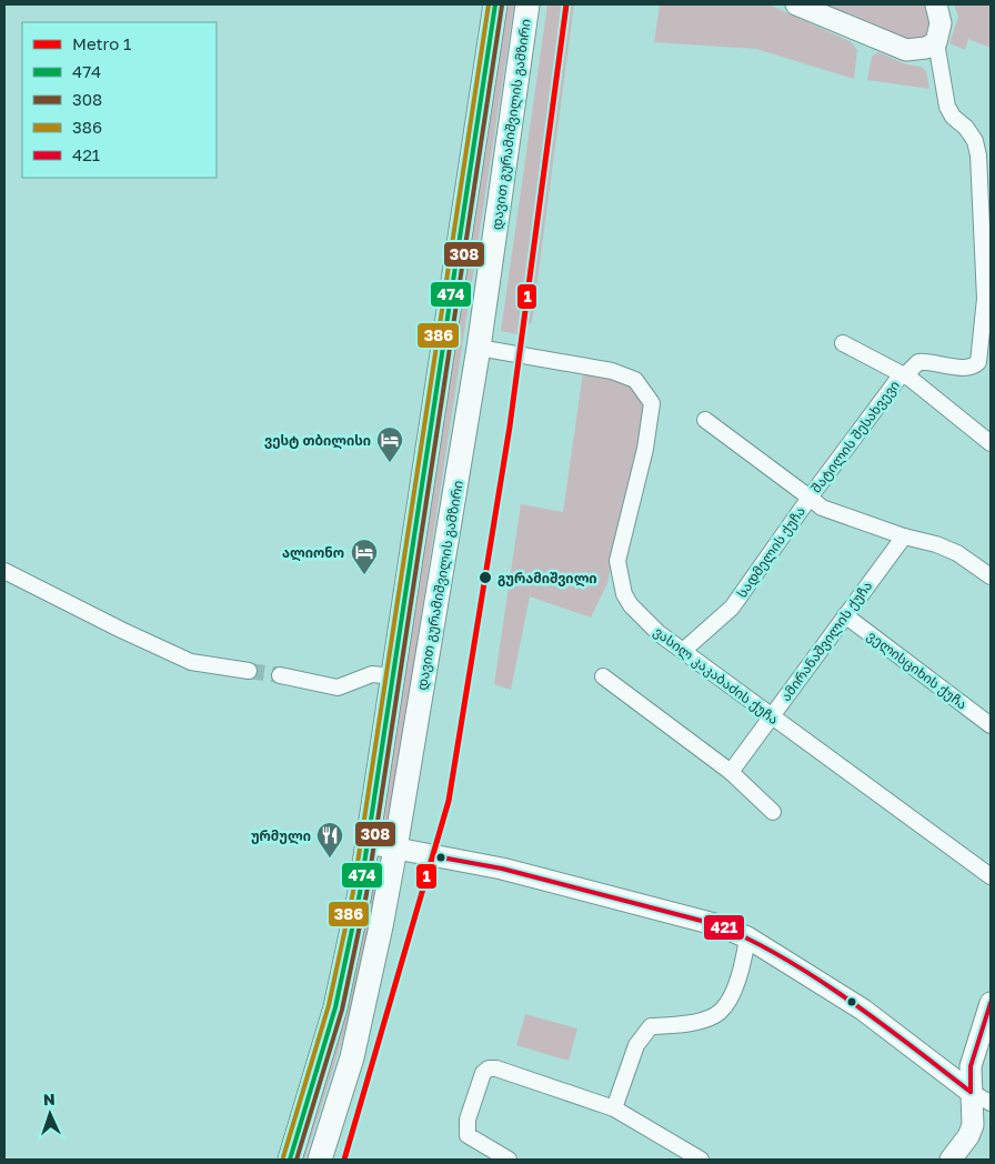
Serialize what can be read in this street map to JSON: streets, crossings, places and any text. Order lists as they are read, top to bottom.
{
  "streets": {
    "main road": ["დავით გურამიშვილის გამზირი"],
    "street": [
      "შატილის შესახვევი",
      "სადმელის ქუჩა",
      "ამირანაშვილის ქუჩა",
      "ველისციხის ქუჩა",
      "ვასილ კაკაბაძის ქუჩა"
    ]
  },
  "crossings": [
    ["დავით გურამიშვილის გამზირი", "ვასილ კაკაბაძის ქუჩა"],
    ["შატილის შესახვევი", "სადმელის ქუჩა"],
    ["სადმელის ქუჩა", "ამირანაშვილის ქუჩა"],
    ["სადმელის ქუჩა", "ვასილ კაკაბაძის ქუჩა"],
    ["ამირანაშვილის ქუჩა", "ველისციხის ქუჩა"],
    ["ამირანაშვილის ქუჩა", "ვასილ კაკაბაძის ქუჩა"]
  ],
  "places": {
    "hotel": ["ვესტ თბილისი", "ალიონო"],
    "other": ["გურამიშვილი"],
    "restaurant": ["ურმული"]
  },
  "lines": [
    "metro line 1",
    "transit line 474",
    "transit line 386",
    "transit line 308",
    "transit line 421"
  ],
  "legend": [
    "Metro 1",
    "474",
    "308",
    "386",
    "421"
  ],
  "north": "top"
}
